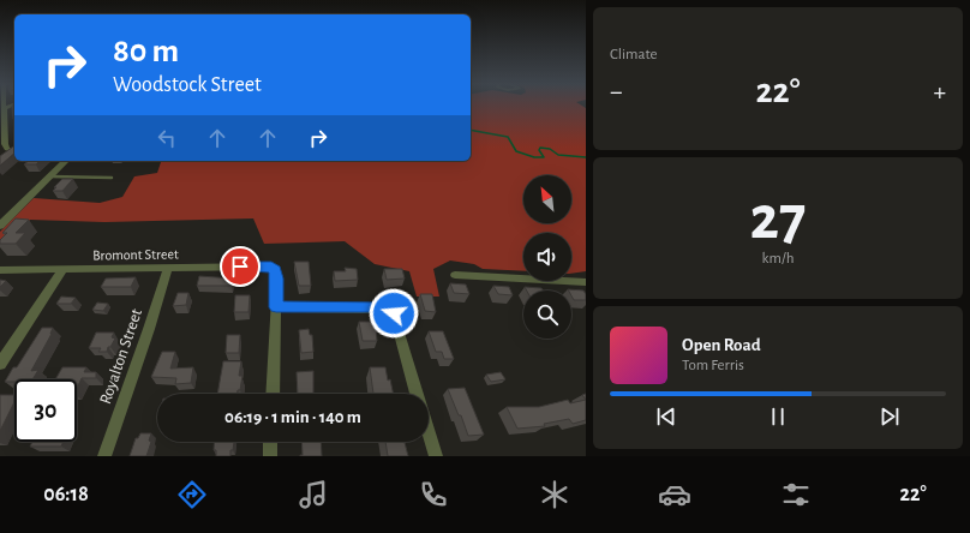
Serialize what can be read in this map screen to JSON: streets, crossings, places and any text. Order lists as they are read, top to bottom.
{
  "streets": {
    "street": ["Bromont Street", "Royalton Street"]
  },
  "crossings": [
    ["Bromont Street", "Royalton Street"]
  ],
  "north": "top left",
  "page": {
    "tile": [
      "Climate",
      ["27", "km/h"]
    ],
    "turn": ["80 m", "Woodstock Street"],
    "heat": ["−", "22°", "+"],
    "song": ["Open Road", "Tom Ferris"],
    "limit": "30",
    "trip": "06:19 · 1 min · 140 m",
    "tabs": ["06:18", "22°"]
  }
}
